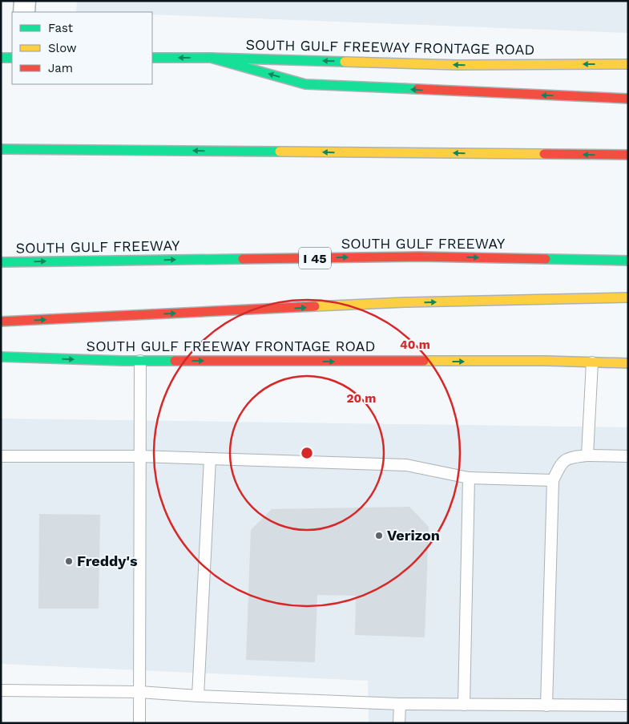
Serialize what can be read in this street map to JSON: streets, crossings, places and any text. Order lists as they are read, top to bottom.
{
  "streets": {
    "main road": ["SOUTH GULF FREEWAY FRONTAGE ROAD", "SOUTH GULF FREEWAY", "I 45"]
  },
  "places": ["Verizon", "Freddy's"],
  "legend": ["Fast", "Slow", "Jam"],
  "rings": ["40 m", "20 m"]
}
